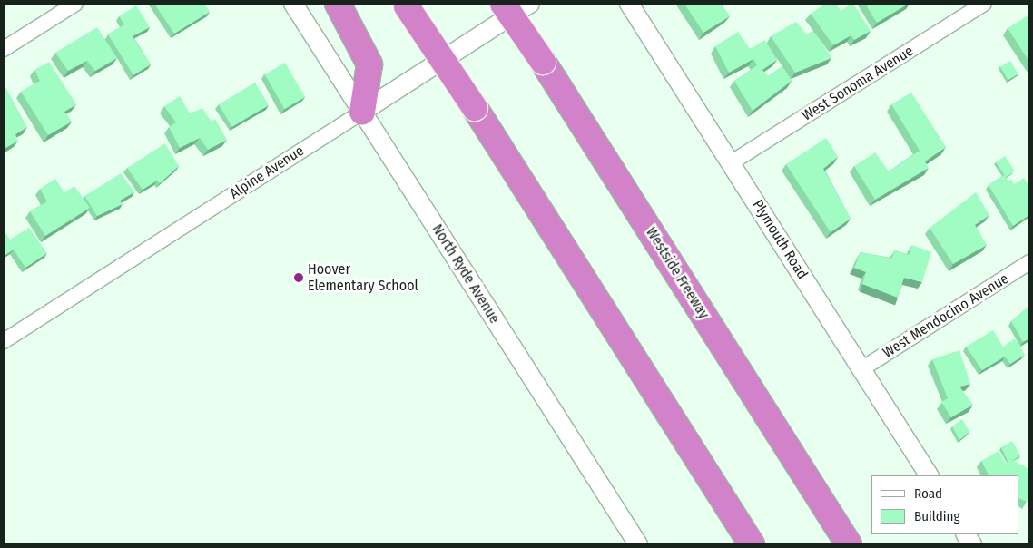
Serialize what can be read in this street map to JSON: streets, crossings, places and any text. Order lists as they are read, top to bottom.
{
  "streets": {
    "highway": ["Westside Freeway"],
    "street": [
      "West Sonoma Avenue",
      "Alpine Avenue",
      "Plymouth Road",
      "North Ryde Avenue",
      "West Mendocino Avenue"
    ]
  },
  "crossings": [
    ["West Sonoma Avenue", "Plymouth Road"],
    ["Alpine Avenue", "North Ryde Avenue"],
    ["Plymouth Road", "West Mendocino Avenue"]
  ],
  "places": ["Hoover Elementary School"],
  "legend": ["Road", "Building"]
}
